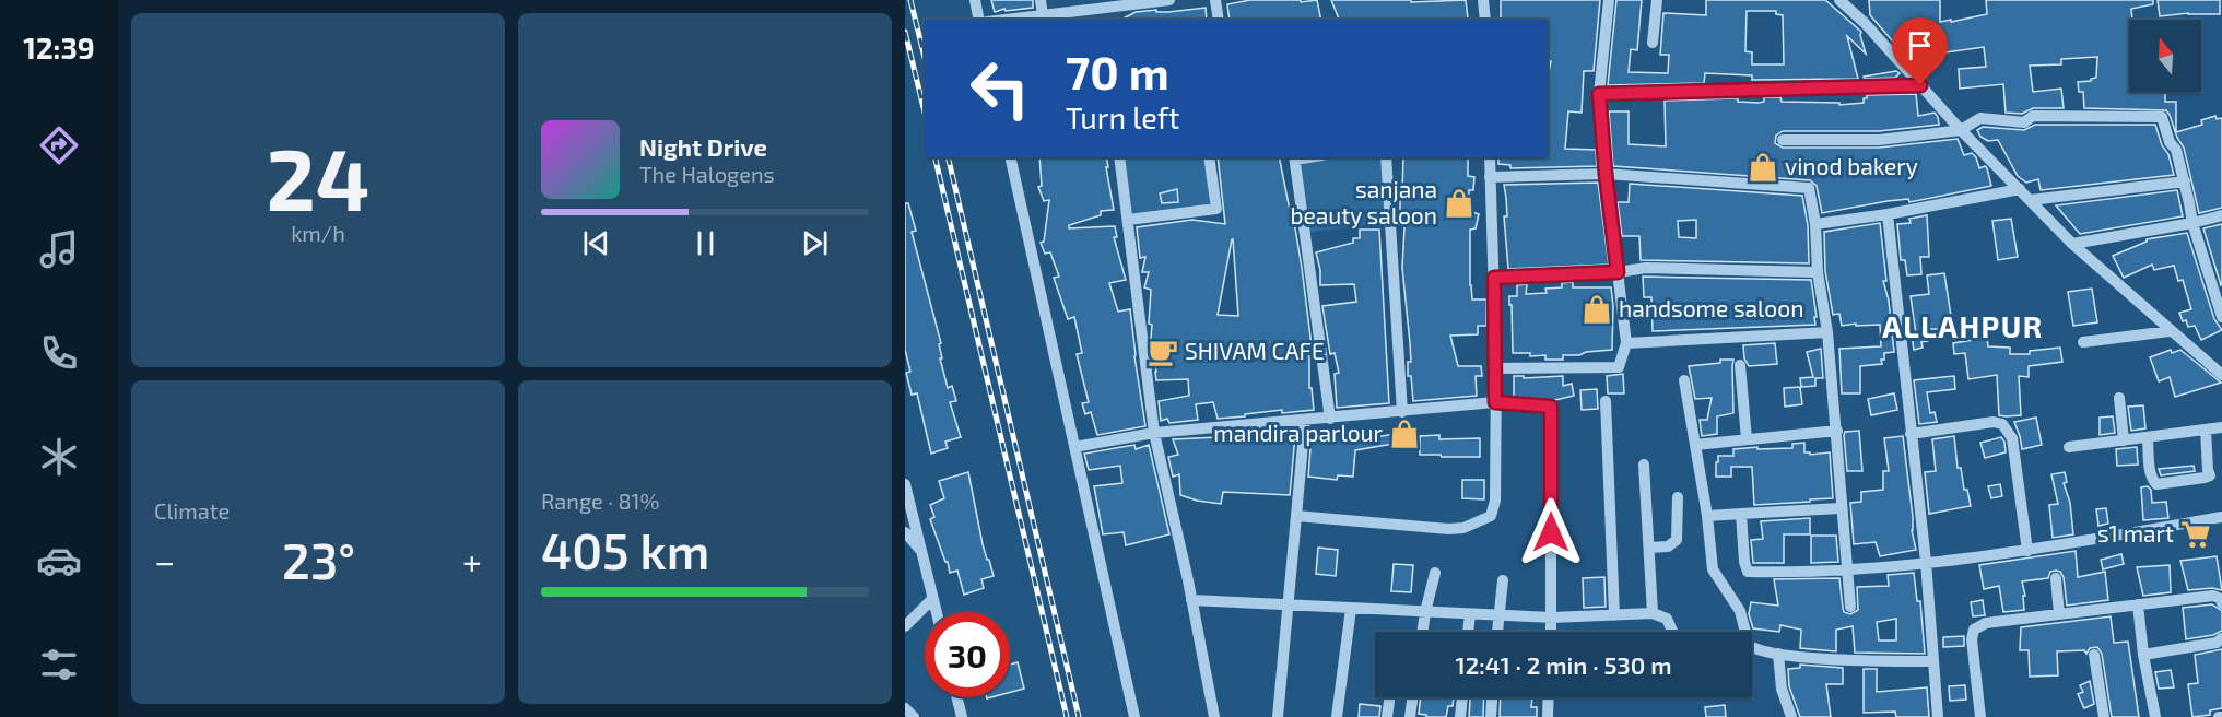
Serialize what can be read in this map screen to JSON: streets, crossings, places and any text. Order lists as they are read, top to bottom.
{
  "districts": ["ALLAHPUR"],
  "places": {
    "shop": [
      "vinod bakery",
      "sanjana beauty saloon",
      "handsome saloon",
      "mandira parlour"
    ],
    "cafe": ["SHIVAM CAFE"],
    "supermarket": ["s1 mart"]
  },
  "north": "top",
  "page": {
    "tabs": "12:39",
    "tile": [
      ["24", "km/h"],
      "Climate",
      ["Range · 81%", "405 km"]
    ],
    "turn": ["70 m", "Turn left"],
    "song": ["Night Drive", "The Halogens"],
    "heat": ["−", "23°", "+"],
    "limit": "30",
    "trip": "12:41 · 2 min · 530 m"
  }
}
